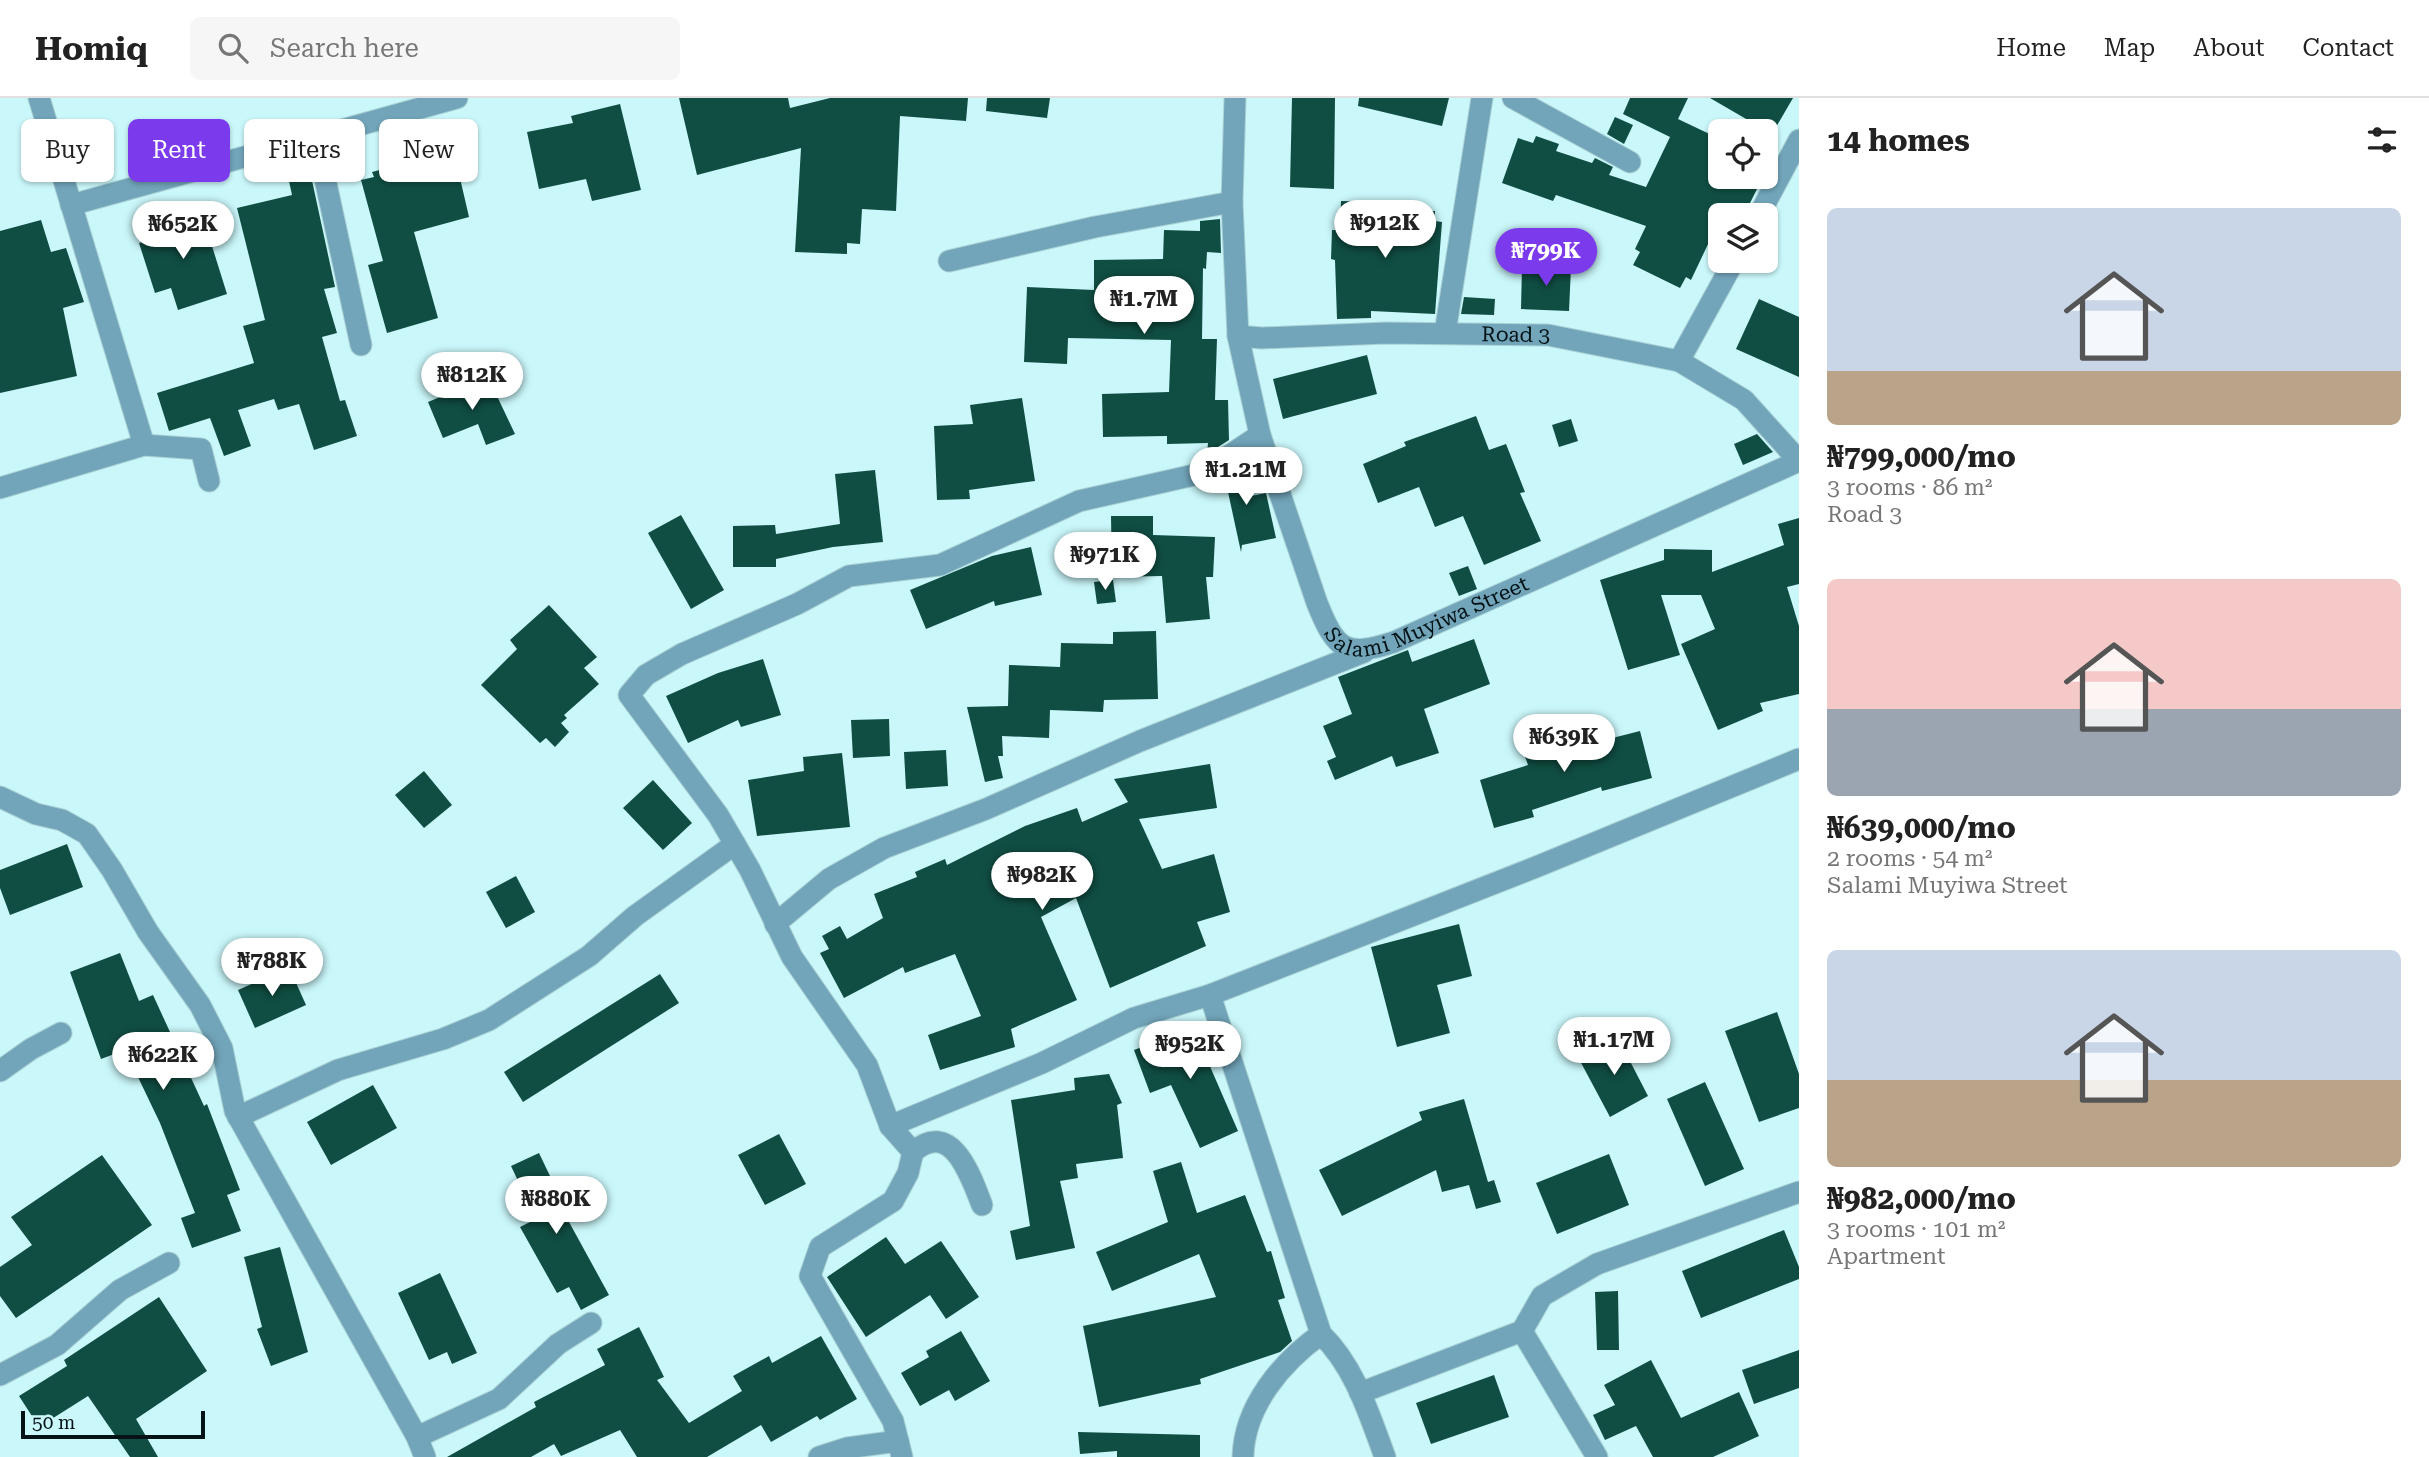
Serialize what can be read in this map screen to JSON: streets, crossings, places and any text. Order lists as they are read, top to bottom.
{
  "streets": {
    "street": ["Road 3", "Salami Muyiwa Street"]
  },
  "crossings": [
    ["Road 3", "Salami Muyiwa Street"]
  ],
  "scale_bar": "50 m",
  "page": {
    "header": "Homiq",
    "search": "Search here",
    "nav": [
      "Home",
      "Map",
      "About",
      "Contact"
    ],
    "heading": "14 homes",
    "chip": [
      "Buy",
      "Rent",
      "Filters",
      "New"
    ],
    "list": [
      {
        "name": "₦799,000/mo",
        "note": "3 rooms · 86 m² · Road 3"
      },
      {
        "name": "₦639,000/mo",
        "note": "2 rooms · 54 m² · Salami Muyiwa Street"
      },
      {
        "name": "₦982,000/mo",
        "note": "3 rooms · 101 m² · Apartment"
      }
    ],
    "price": [
      "₦912K",
      "₦652K",
      "₦799K",
      "₦1.7M",
      "₦812K",
      "₦1.21M",
      "₦971K",
      "₦639K",
      "₦982K",
      "₦788K",
      "₦1.17M",
      "₦952K",
      "₦622K",
      "₦880K"
    ],
    "scale": "50 m"
  }
}
